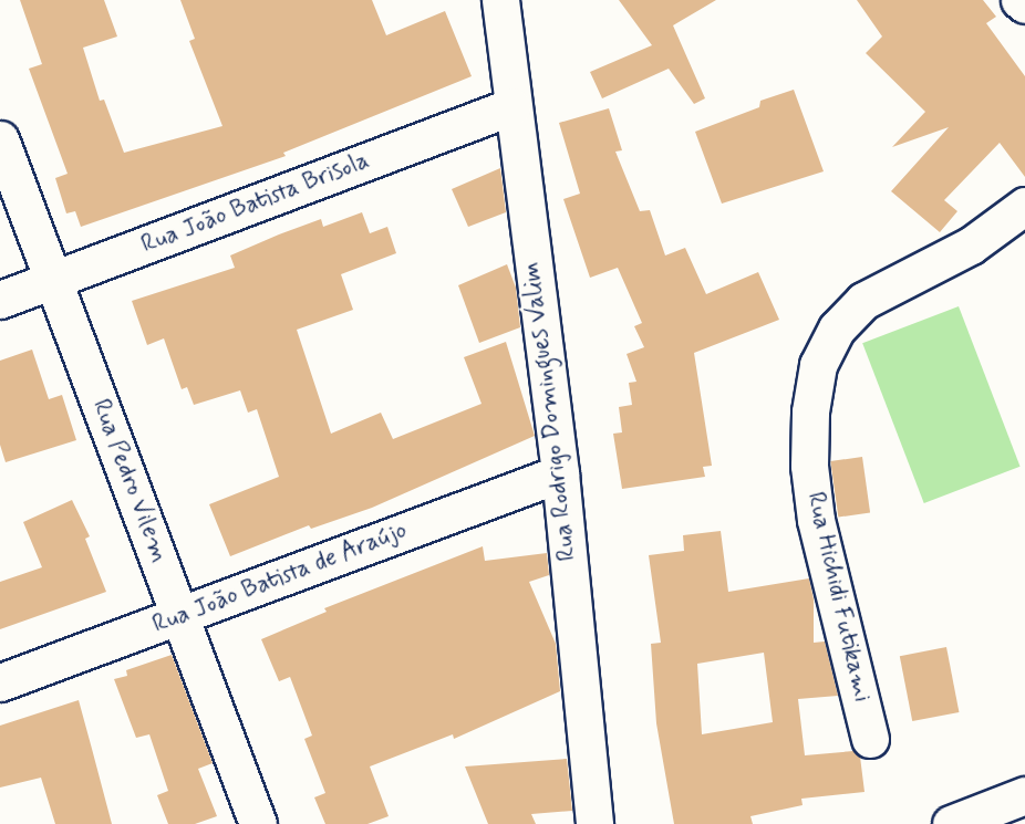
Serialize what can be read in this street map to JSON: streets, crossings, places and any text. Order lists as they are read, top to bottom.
{
  "streets": {
    "street": [
      "Rua João Batista Brisola",
      "Rua Rodrigo Domingues Valim",
      "Rua Pedro Vilem",
      "Rua João Batista de Araújo",
      "Rua Hichidi Futikami"
    ]
  },
  "crossings": [
    ["Rua João Batista Brisola", "Rua Rodrigo Domingues Valim"],
    ["Rua João Batista Brisola", "Rua Pedro Vilem"],
    ["Rua Rodrigo Domingues Valim", "Rua João Batista de Araújo"],
    ["Rua Pedro Vilem", "Rua João Batista de Araújo"]
  ]
}
